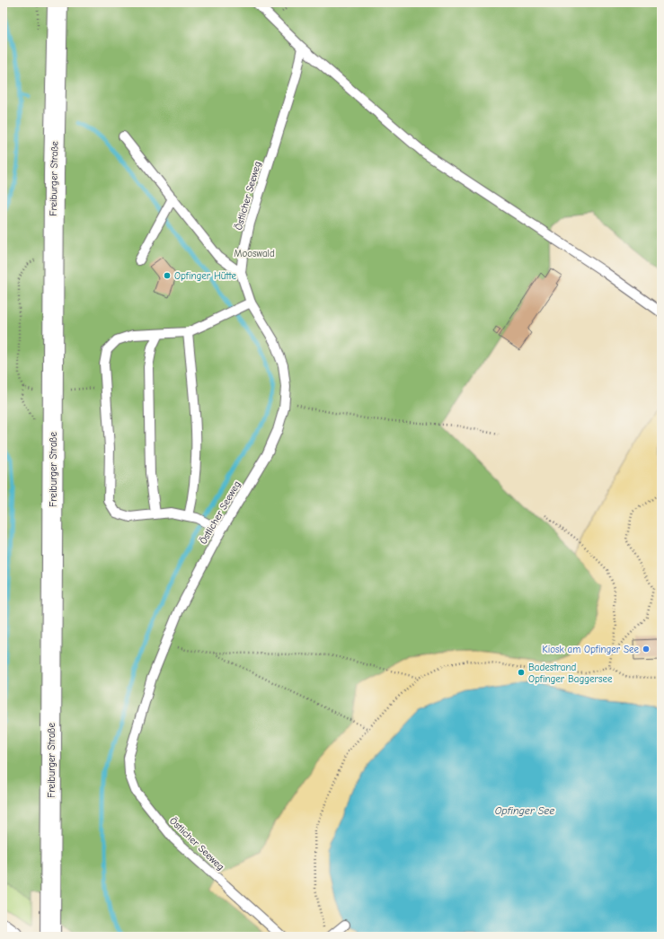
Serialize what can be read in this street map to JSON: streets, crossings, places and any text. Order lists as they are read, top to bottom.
{
  "streets": {
    "main road": ["Freiburger Straße"],
    "lane": ["Östlicher Seeweg"]
  },
  "water": ["Opfinger See"],
  "parks": ["Mooswald"],
  "places": ["Opfinger Hütte", "Kiosk am Opfinger See", "Badestrand Opfinger Baggersee"]
}
